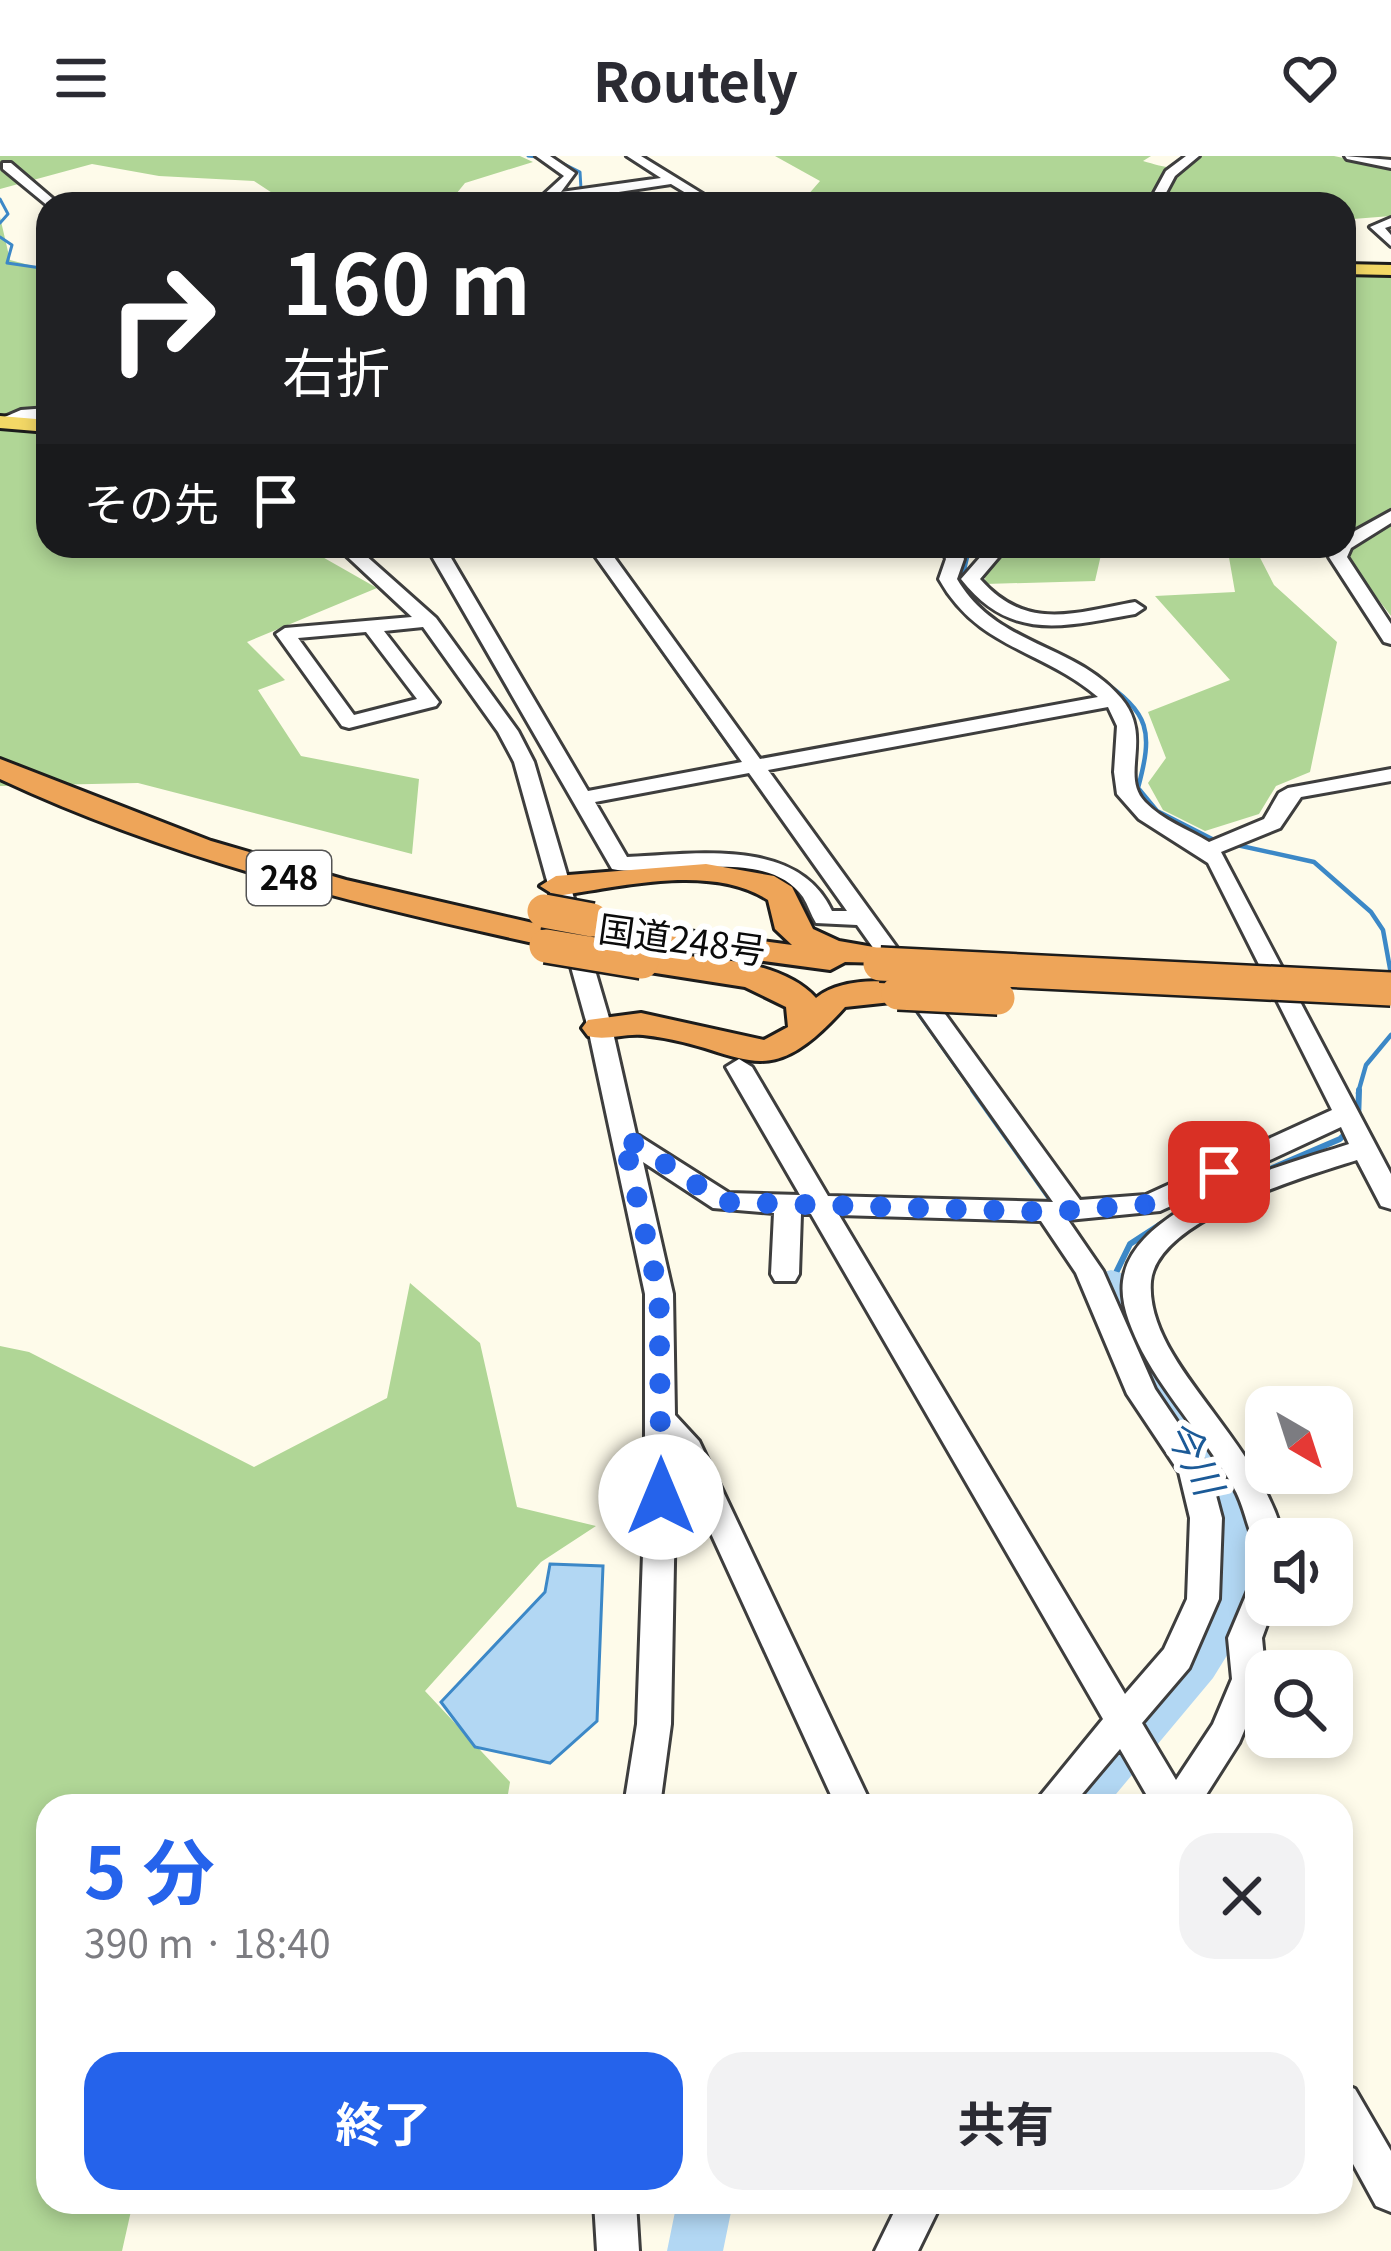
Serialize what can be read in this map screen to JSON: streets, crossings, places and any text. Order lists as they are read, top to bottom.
{
  "streets": {
    "highway": ["248", "国道248号"]
  },
  "crossings": [
    ["248", "国道248号"]
  ],
  "water": ["今川"],
  "north": "bottom right",
  "page": {
    "header": "Routely",
    "turn": ["160 m", "右折"],
    "then": "その先",
    "heading": ["5 分", "390 m · 18:40"],
    "buttons": ["終了", "共有"]
  }
}
